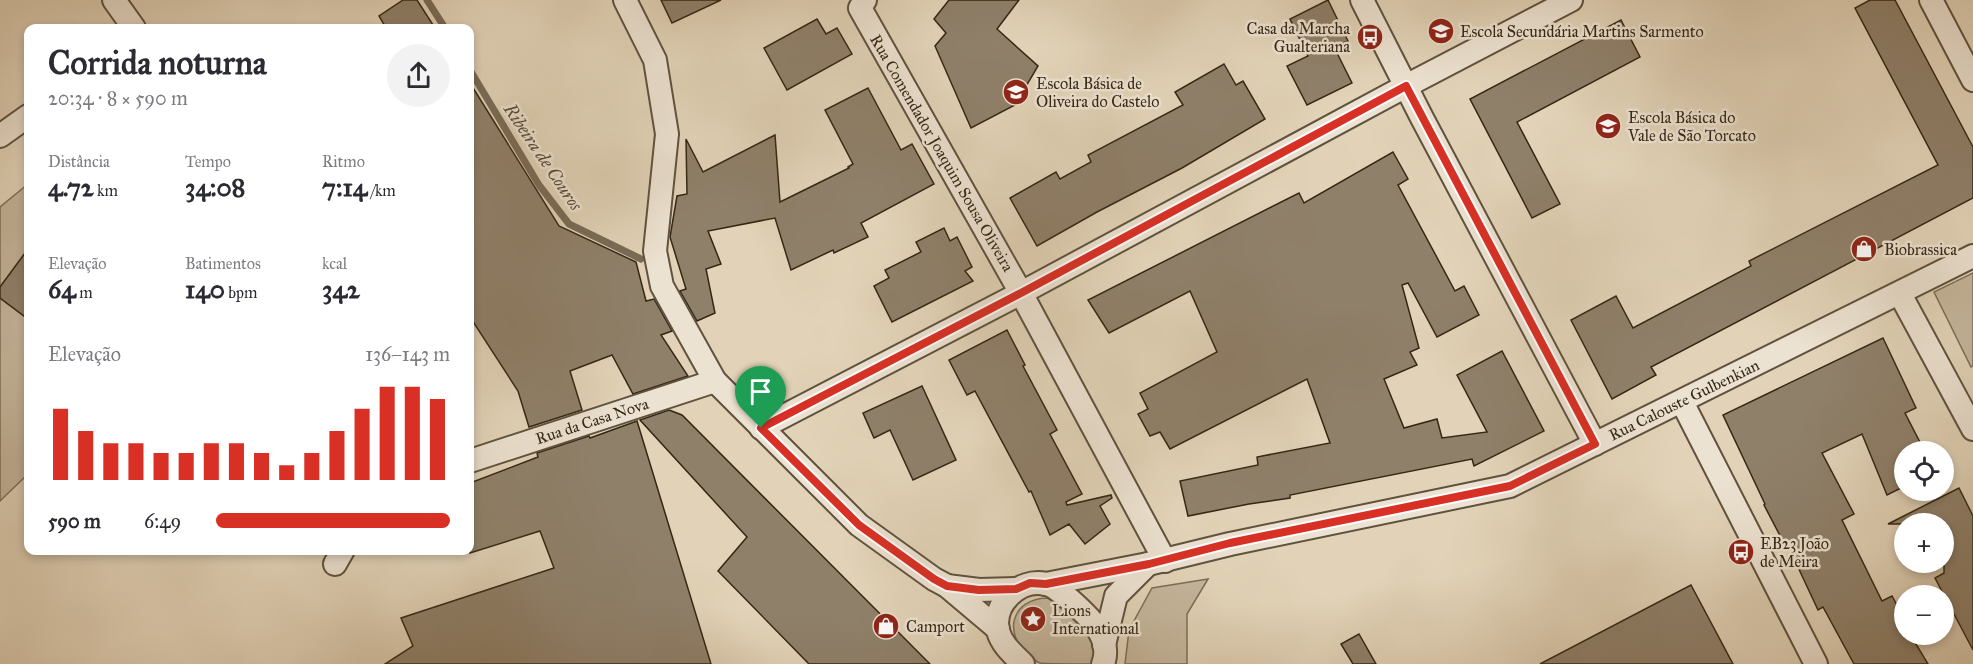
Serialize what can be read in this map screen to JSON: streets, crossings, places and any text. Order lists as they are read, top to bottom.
{
  "streets": {
    "street": ["Rua Comendador Joaquim Sousa Oliveira", "Rua Calouste Gulbenkian", "Rua da Casa Nova"]
  },
  "crossings": [
    ["Rua Comendador Joaquim Sousa Oliveira", "Rua Calouste Gulbenkian"]
  ],
  "water": ["Ribeira de Couros"],
  "places": {
    "school or university": ["Escola Secundária Martins Sarmento", "Escola Básica de Oliveira do Castelo", "Escola Básica do Vale de São Torcato"],
    "bus stop": ["Casa da Marcha Gualteriana", "EB23 João de Meira"],
    "shop": ["Biobrassica", "Camport"],
    "place": ["Lions International"]
  },
  "page": {
    "heading": ["Corrida noturna", "20:34 · 8 × 590 m"],
    "stats": [
      ["Distância", "4.72 km"],
      ["Tempo", "34:08"],
      ["Ritmo", "7:14 /km"],
      ["Elevação", "64 m"],
      ["Batimentos", "140 bpm"],
      ["kcal", "342"]
    ],
    "chart": ["Elevação", "136–143 m"],
    "map_buttons": ["+", "−"],
    "list": [
      {
        "name": "590 m",
        "note": "6:49"
      }
    ]
  }
}
